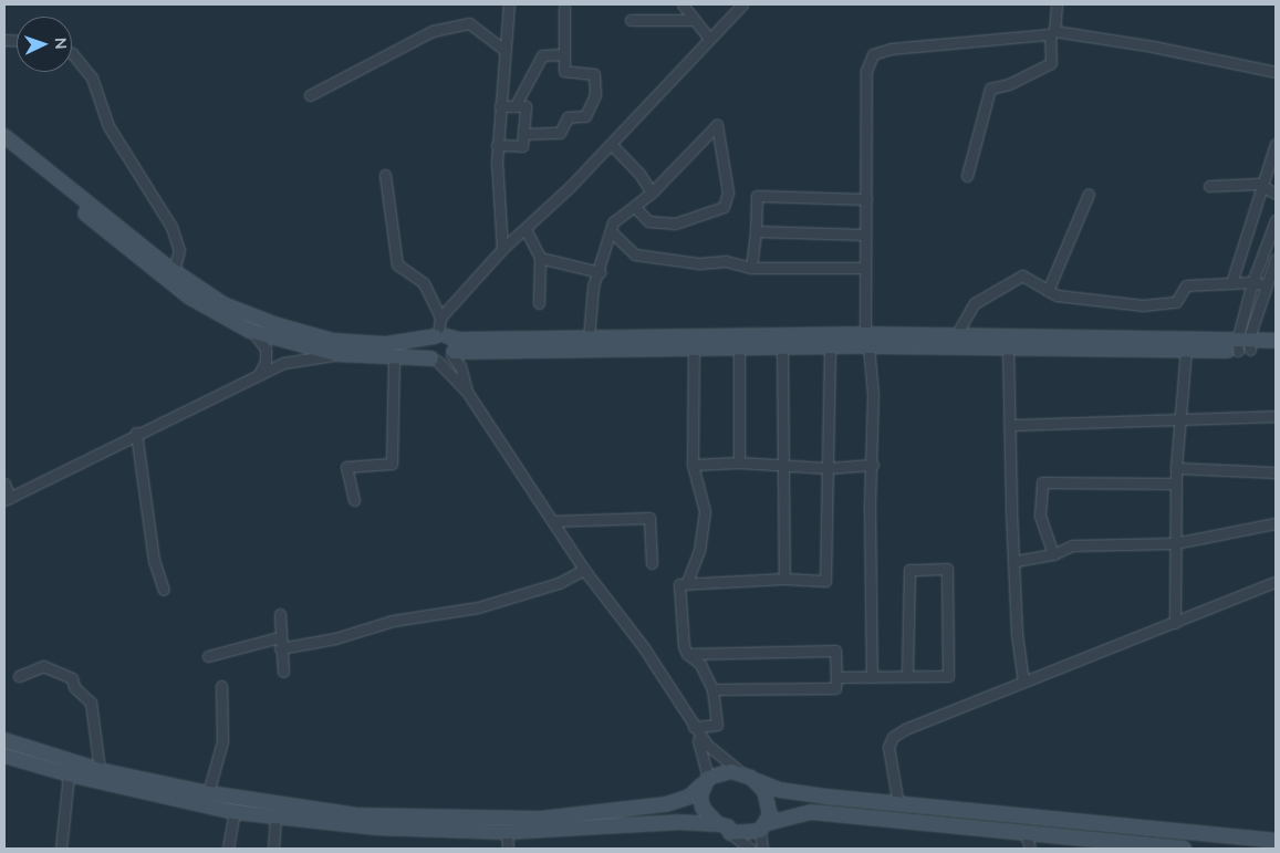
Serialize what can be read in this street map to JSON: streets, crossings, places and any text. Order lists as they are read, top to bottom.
{
  "north": "right"
}
